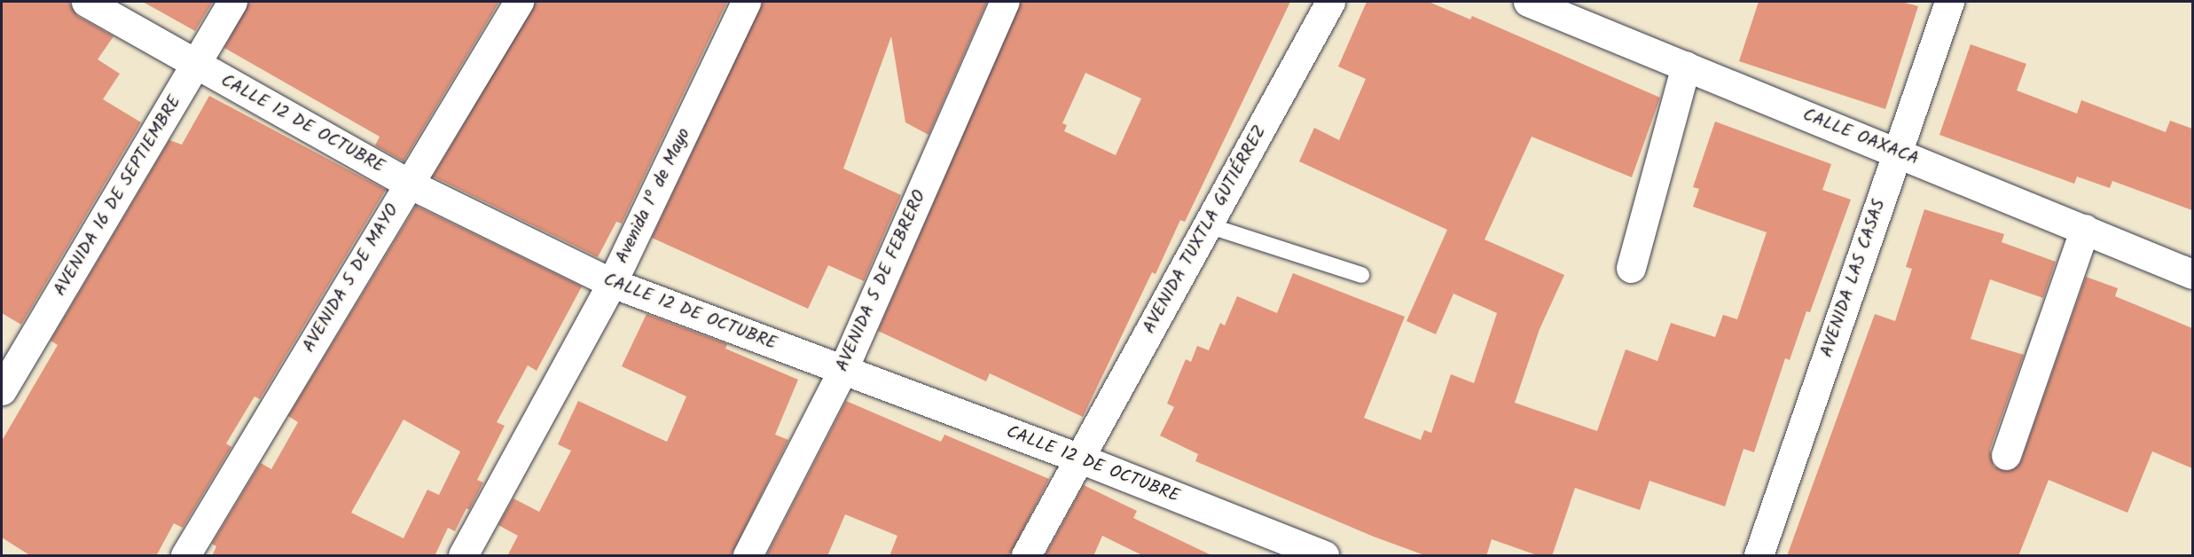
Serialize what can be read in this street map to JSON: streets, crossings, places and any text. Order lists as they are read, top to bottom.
{
  "streets": {
    "street": [
      "CALLE 12 DE OCTUBRE",
      "CALLE OAXACA",
      "AVENIDA 16 DE SEPTIEMBRE",
      "Avenida 1º de Mayo",
      "AVENIDA TUXTLA GUTIÉRREZ",
      "AVENIDA 5 DE MAYO",
      "AVENIDA LAS CASAS",
      "AVENIDA 5 DE FEBRERO"
    ]
  },
  "crossings": [
    ["CALLE 12 DE OCTUBRE", "AVENIDA 16 DE SEPTIEMBRE"],
    ["CALLE 12 DE OCTUBRE", "Avenida 1º de Mayo"],
    ["CALLE 12 DE OCTUBRE", "AVENIDA TUXTLA GUTIÉRREZ"],
    ["CALLE 12 DE OCTUBRE", "AVENIDA 5 DE MAYO"],
    ["CALLE 12 DE OCTUBRE", "AVENIDA 5 DE FEBRERO"],
    ["CALLE OAXACA", "AVENIDA LAS CASAS"]
  ]
}
